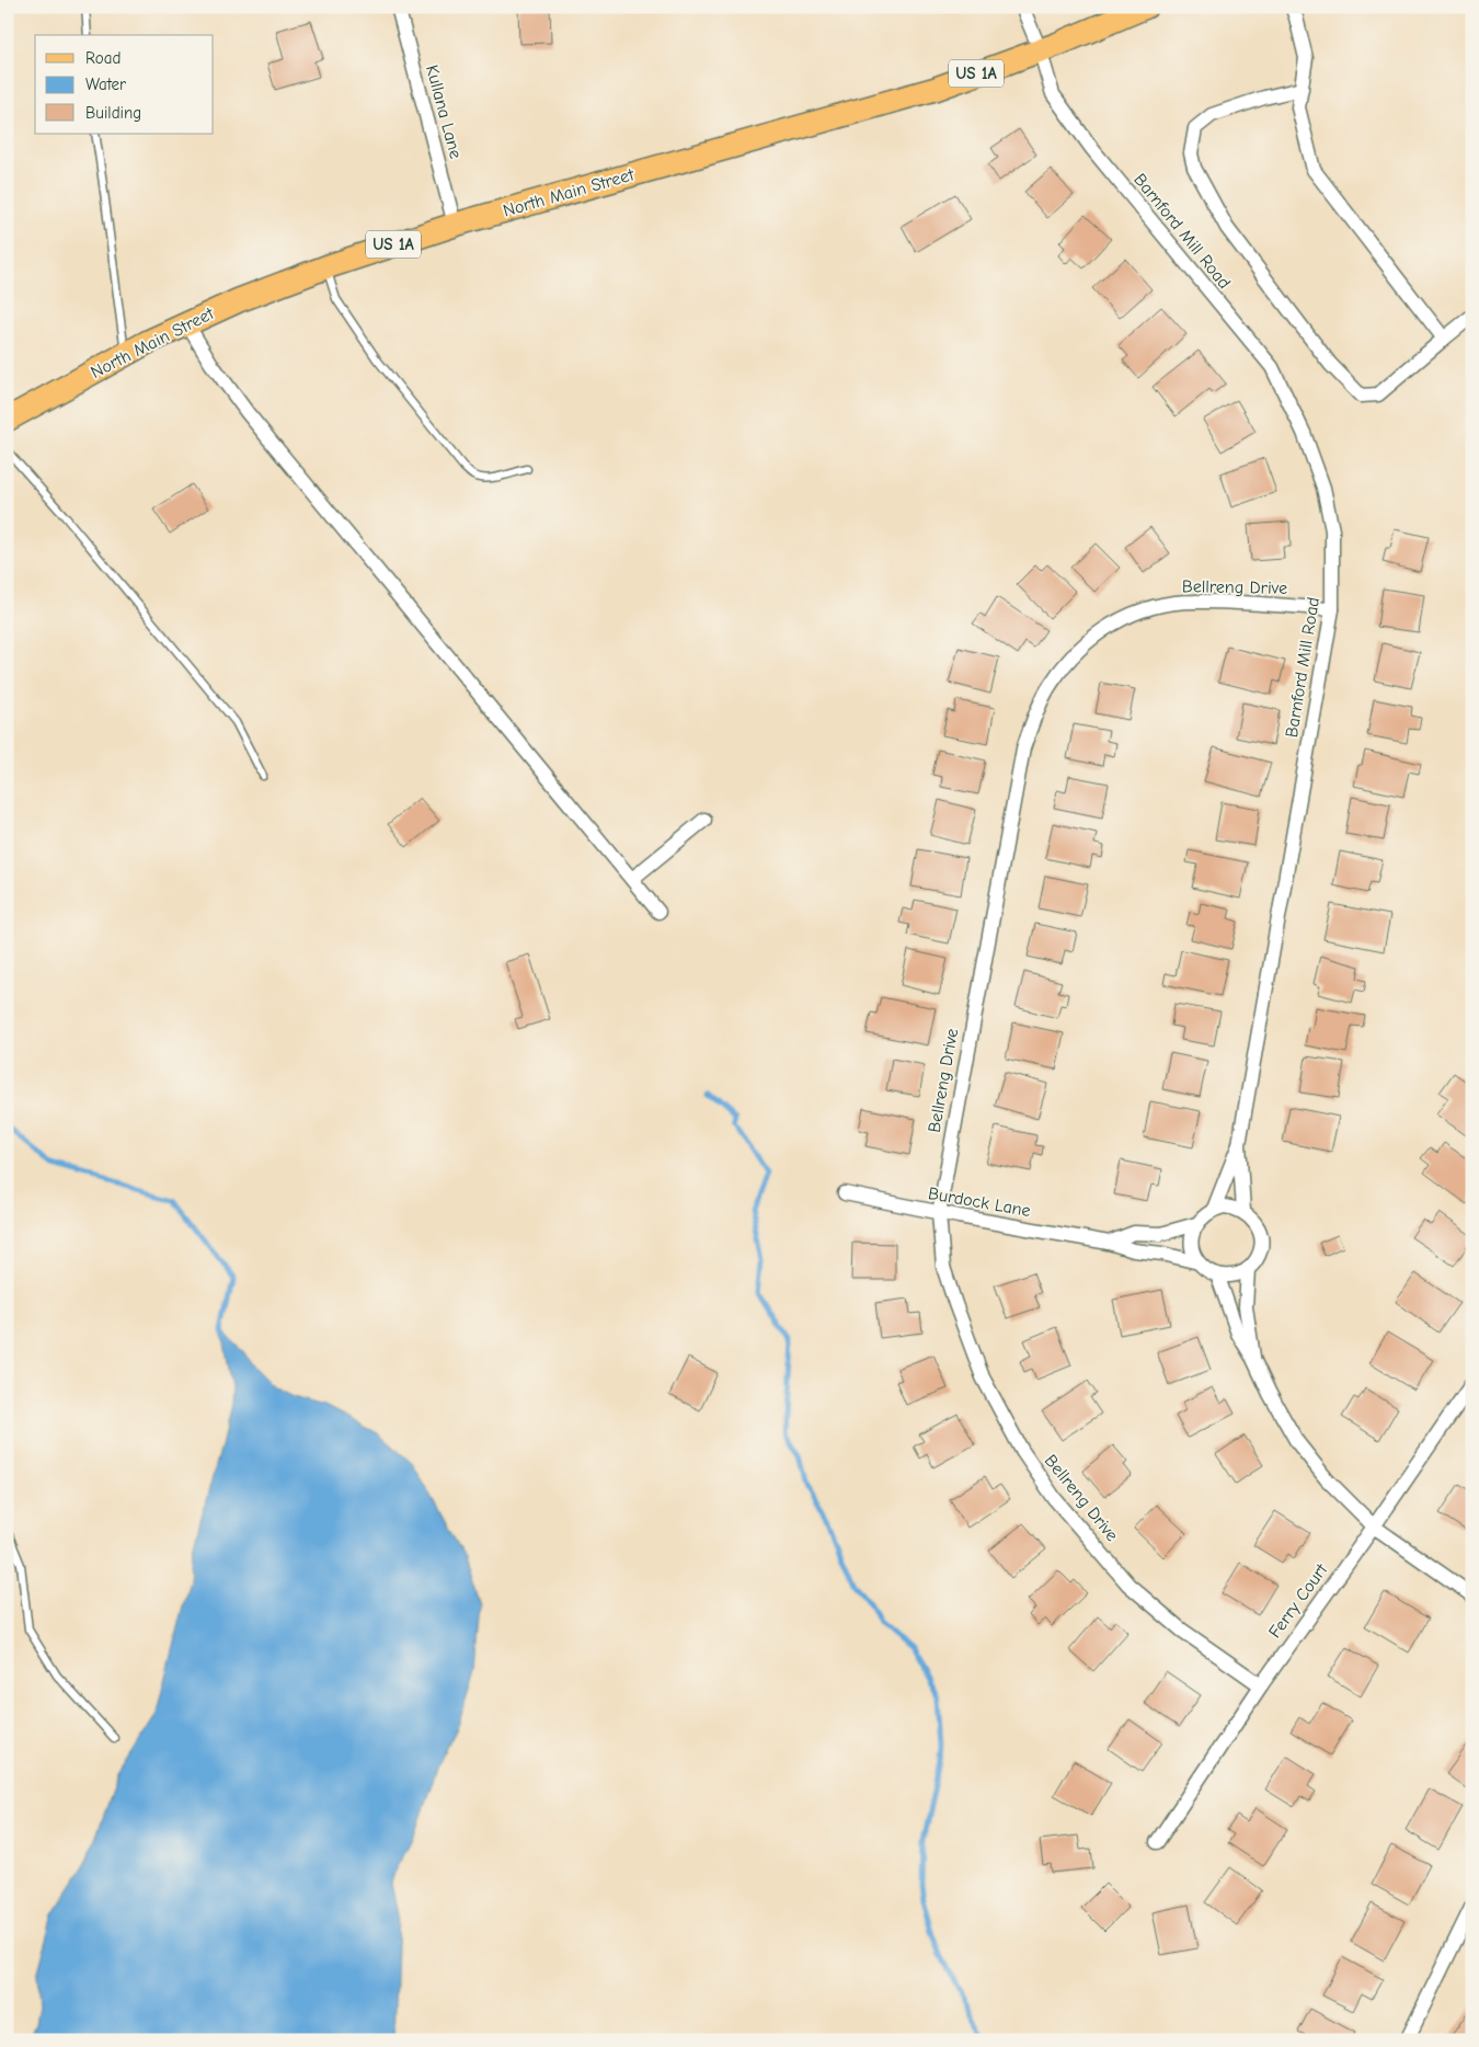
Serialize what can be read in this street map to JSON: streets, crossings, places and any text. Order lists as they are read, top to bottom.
{
  "streets": {
    "main road": ["US 1A", "North Main Street"],
    "street": [
      "Kullana Lane",
      "Barnford Mill Road",
      "Bellreng Drive",
      "Burdock Lane",
      "Ferry Court"
    ]
  },
  "crossings": [
    ["Kullana Lane", "North Main Street"],
    ["North Main Street", "Barnford Mill Road"],
    ["Barnford Mill Road", "Bellreng Drive"],
    ["Barnford Mill Road", "Burdock Lane"],
    ["Bellreng Drive", "Burdock Lane"],
    ["Bellreng Drive", "Ferry Court"]
  ],
  "legend": ["Road", "Water", "Building"]
}
